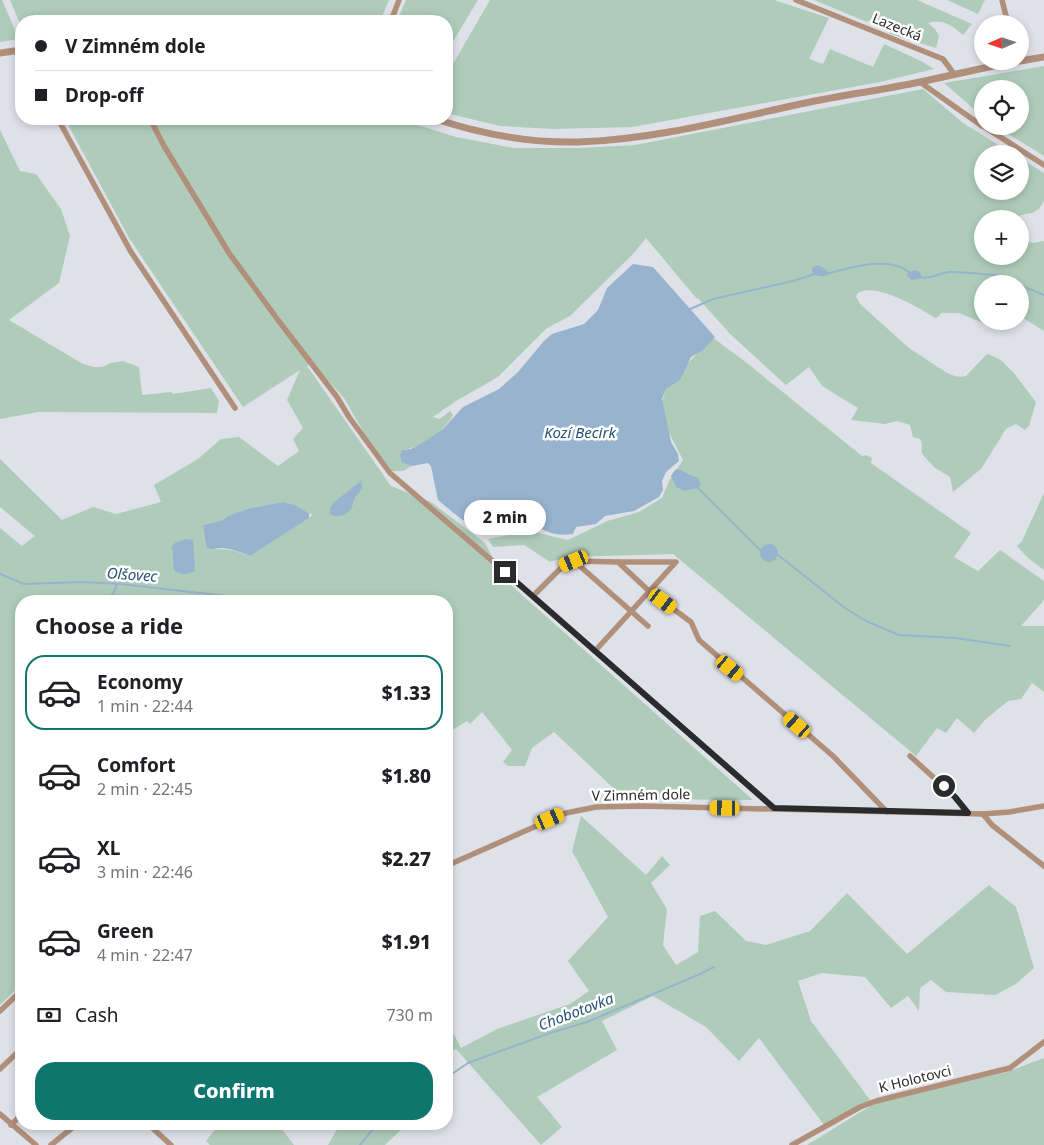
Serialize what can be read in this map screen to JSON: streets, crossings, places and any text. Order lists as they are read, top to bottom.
{
  "streets": {
    "street": ["Lazecká", "V Zimném dole", "K Holotovci"]
  },
  "water": ["Kozí Becirk", "Olšovec", "Chobotovka"],
  "north": "left",
  "page": {
    "map_buttons": ["+", "−"],
    "banner": ["V Zimném dole", "Drop-off"],
    "bubble": "2 min",
    "heading": "Choose a ride",
    "list": [
      {
        "name": "Economy",
        "note": "1 min · 22:44",
        "value": "$1.33"
      },
      {
        "name": "Comfort",
        "note": "2 min · 22:45",
        "value": "$1.80"
      },
      {
        "name": "XL",
        "note": "3 min · 22:46",
        "value": "$2.27"
      },
      {
        "name": "Green",
        "note": "4 min · 22:47",
        "value": "$1.91"
      }
    ],
    "pay": ["Cash", "730 m"],
    "buttons": "Confirm"
  }
}
